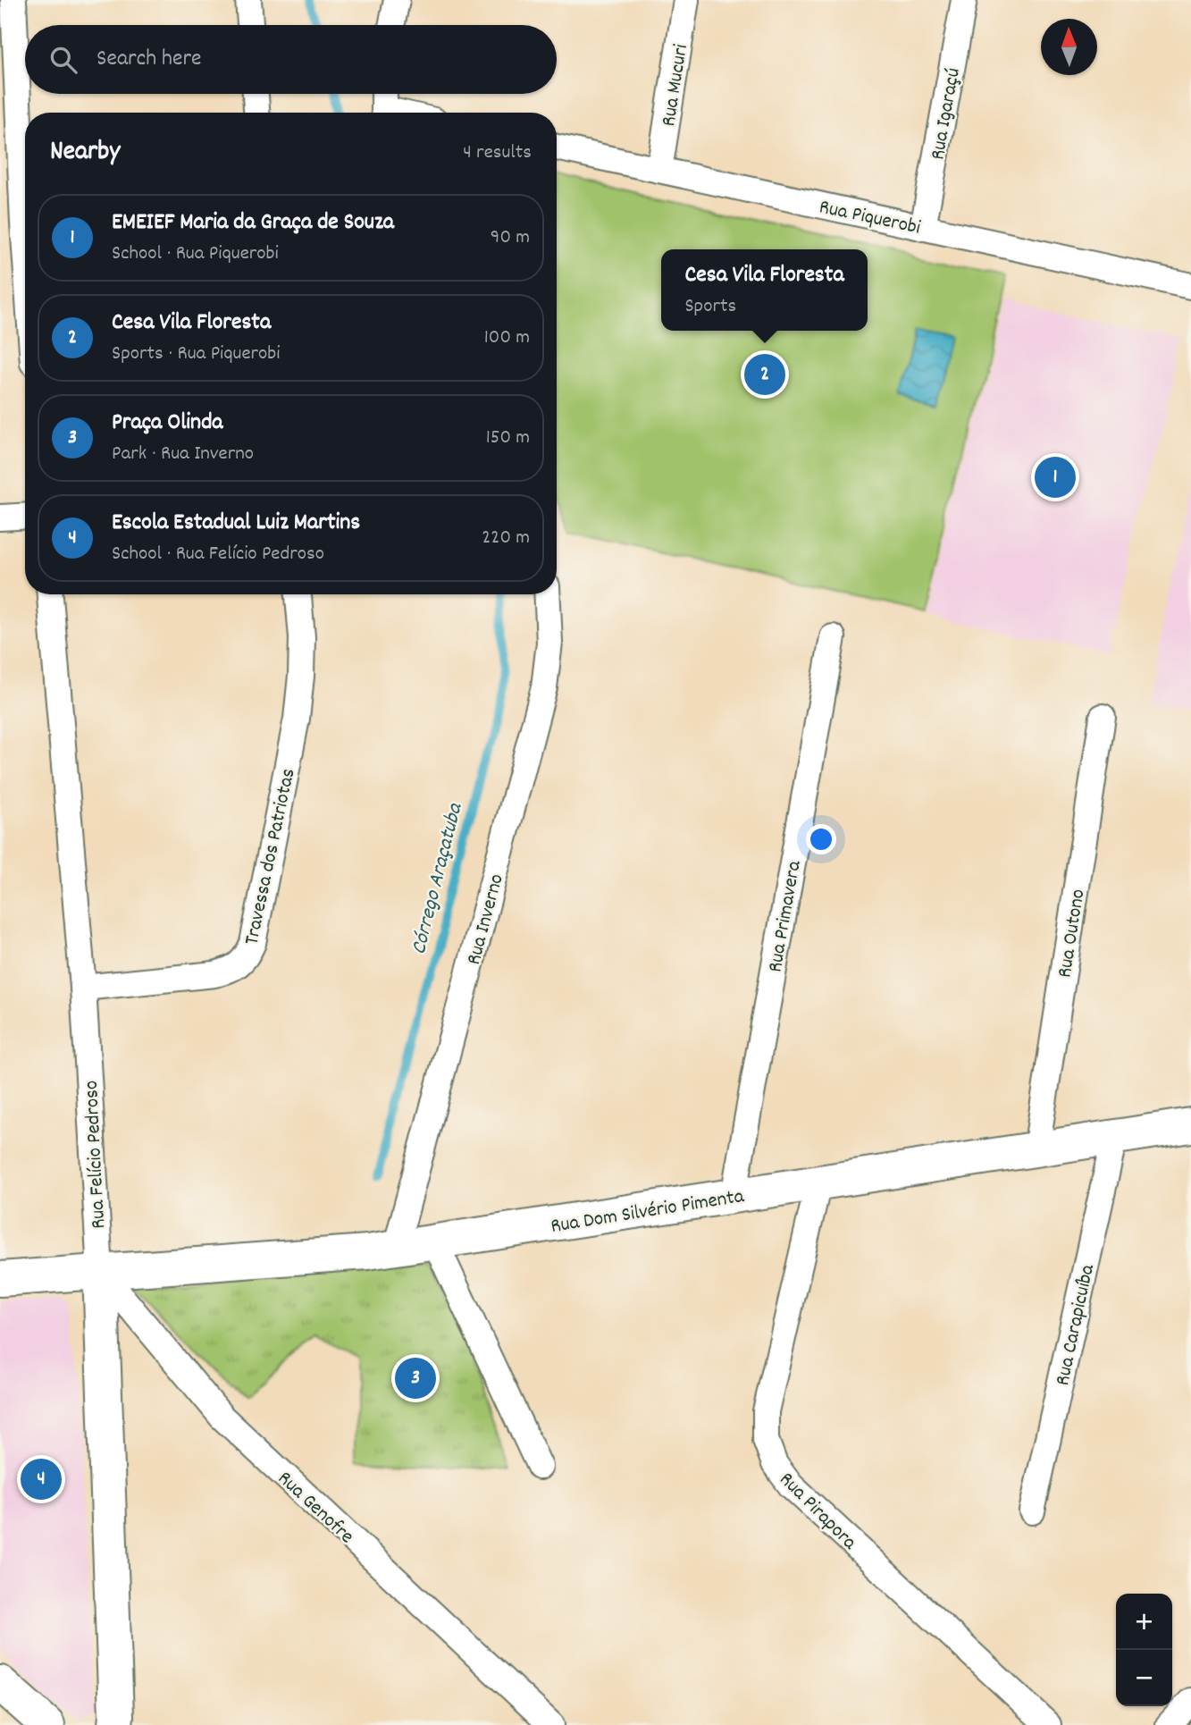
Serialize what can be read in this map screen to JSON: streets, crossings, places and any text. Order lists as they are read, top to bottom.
{
  "streets": {
    "street": [
      "Rua Mucuri",
      "Rua Igaraçú",
      "Rua Piquerobi",
      "Travessa dos Patriotas",
      "Rua Primavera",
      "Rua Inverno",
      "Rua Outono",
      "Rua Felício Pedroso",
      "Rua Dom Silvério Pimenta",
      "Rua Carapicuíba",
      "Rua Genofre",
      "Rua Pirapora"
    ]
  },
  "crossings": [
    ["Rua Mucuri", "Rua Piquerobi"],
    ["Rua Igaraçú", "Rua Piquerobi"],
    ["Travessa dos Patriotas", "Rua Felício Pedroso"],
    ["Rua Primavera", "Rua Dom Silvério Pimenta"],
    ["Rua Inverno", "Rua Dom Silvério Pimenta"],
    ["Rua Outono", "Rua Dom Silvério Pimenta"],
    ["Rua Felício Pedroso", "Rua Dom Silvério Pimenta"],
    ["Rua Felício Pedroso", "Rua Genofre"],
    ["Rua Dom Silvério Pimenta", "Rua Carapicuíba"],
    ["Rua Dom Silvério Pimenta", "Rua Genofre"],
    ["Rua Dom Silvério Pimenta", "Rua Pirapora"]
  ],
  "water": ["Córrego Araçatuba"],
  "north": "top",
  "page": {
    "search": "Search here",
    "heading": ["Nearby", "4 results"],
    "list": [
      {
        "mark": "1",
        "name": "EMEIEF Maria da Graça de Souza",
        "note": "School · Rua Piquerobi",
        "value": "90 m"
      },
      {
        "mark": "2",
        "name": "Cesa Vila Floresta",
        "note": "Sports · Rua Piquerobi",
        "value": "100 m"
      },
      {
        "mark": "3",
        "name": "Praça Olinda",
        "note": "Park · Rua Inverno",
        "value": "150 m"
      },
      {
        "mark": "4",
        "name": "Escola Estadual Luiz Martins",
        "note": "School · Rua Felício Pedroso",
        "value": "220 m"
      }
    ],
    "popup": ["Cesa Vila Floresta", "Sports"],
    "pins": [
      "2",
      "1",
      "3",
      "4"
    ],
    "map_buttons": ["+", "−"]
  }
}
